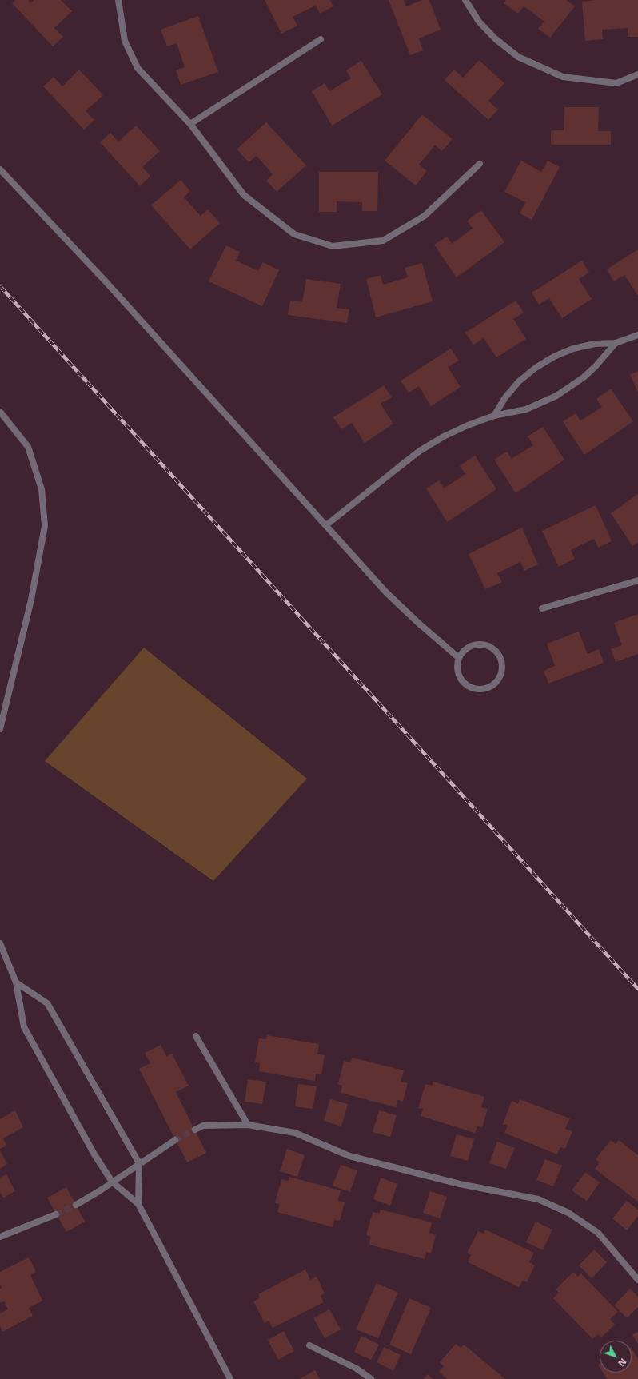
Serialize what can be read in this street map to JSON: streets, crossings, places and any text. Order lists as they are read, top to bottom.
{
  "north": "bottom right"
}
